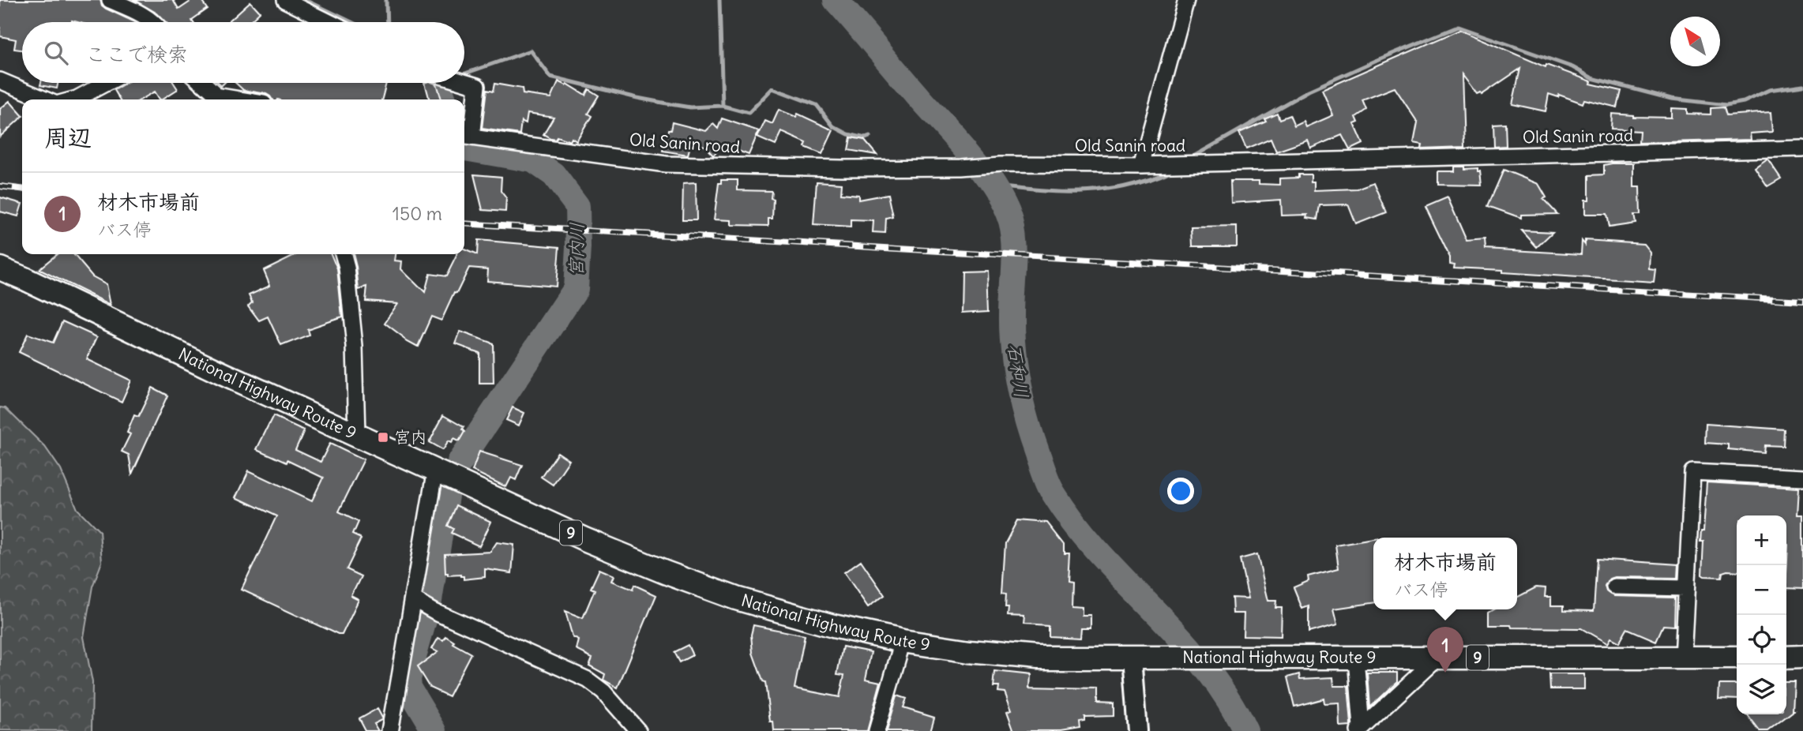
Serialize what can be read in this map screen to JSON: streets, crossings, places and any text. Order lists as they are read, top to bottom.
{
  "streets": {
    "highway": ["National Highway Route 9", "9"],
    "street": ["Old Sanin road"]
  },
  "water": ["宮内川", "石和川"],
  "places": {
    "transit": ["宮内"]
  },
  "north": "top left",
  "page": {
    "search": "ここで検索",
    "heading": "周辺",
    "list": [
      {
        "mark": "1",
        "name": "材木市場前",
        "note": "バス停",
        "value": "150 m"
      }
    ],
    "map_buttons": ["+", "−"],
    "popup": ["材木市場前", "バス停"],
    "pins": "1"
  }
}
